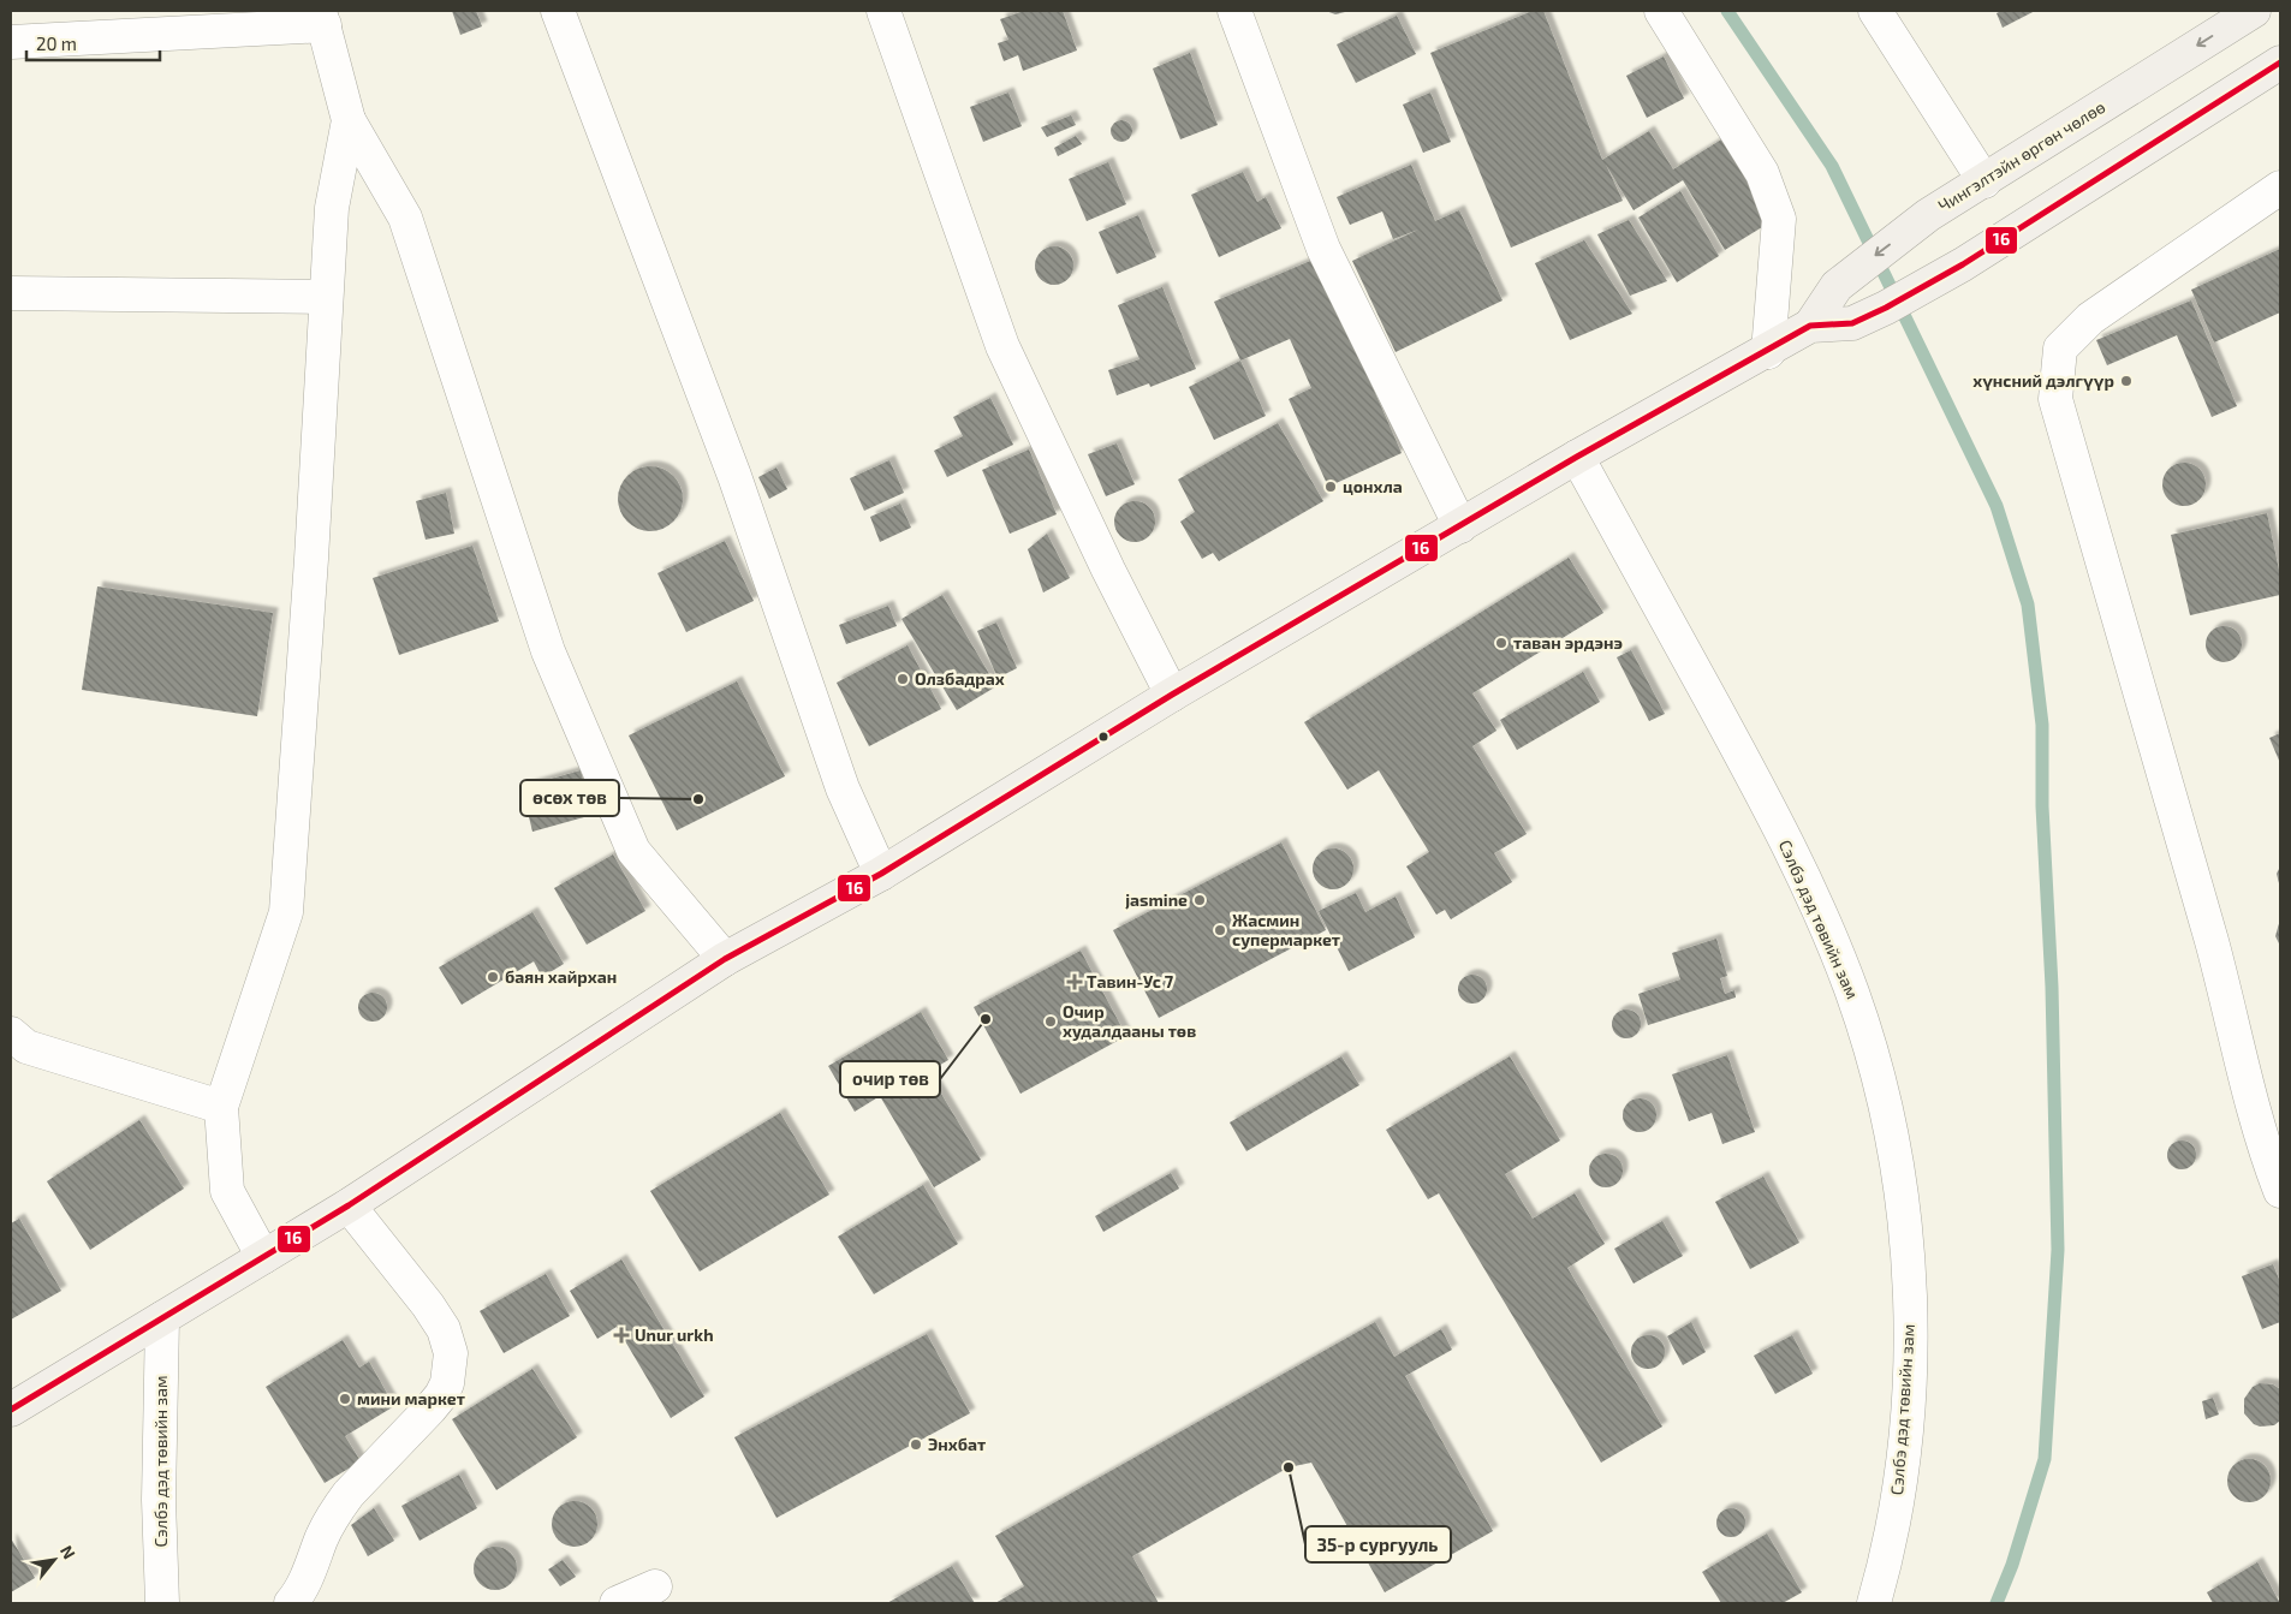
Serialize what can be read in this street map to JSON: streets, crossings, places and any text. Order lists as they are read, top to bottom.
{
  "streets": {
    "main road": ["Чингэлтэйн өргөн чөлөө"],
    "street": ["Сэлбэ дэд төвийн зам"]
  },
  "crossings": [
    ["Чингэлтэйн өргөн чөлөө", "Сэлбэ дэд төвийн зам"]
  ],
  "places": {
    "other": [
      "хүнсний дэлгүүр",
      "цонхла",
      "таван эрдэнэ",
      "Олзбадрах",
      "өсөх төв",
      "jasmine",
      "Жасмин супермаркет",
      "баян хайрхан",
      "очир төв",
      "Очир худалдааны төв",
      "мини маркет",
      "Энхбат",
      "35-р сургууль"
    ],
    "health": ["Тавин-Ус 7", "Unur urkh"]
  },
  "lines": ["transit line 16"],
  "scale_bar": "20 m",
  "north": "top right"
}
